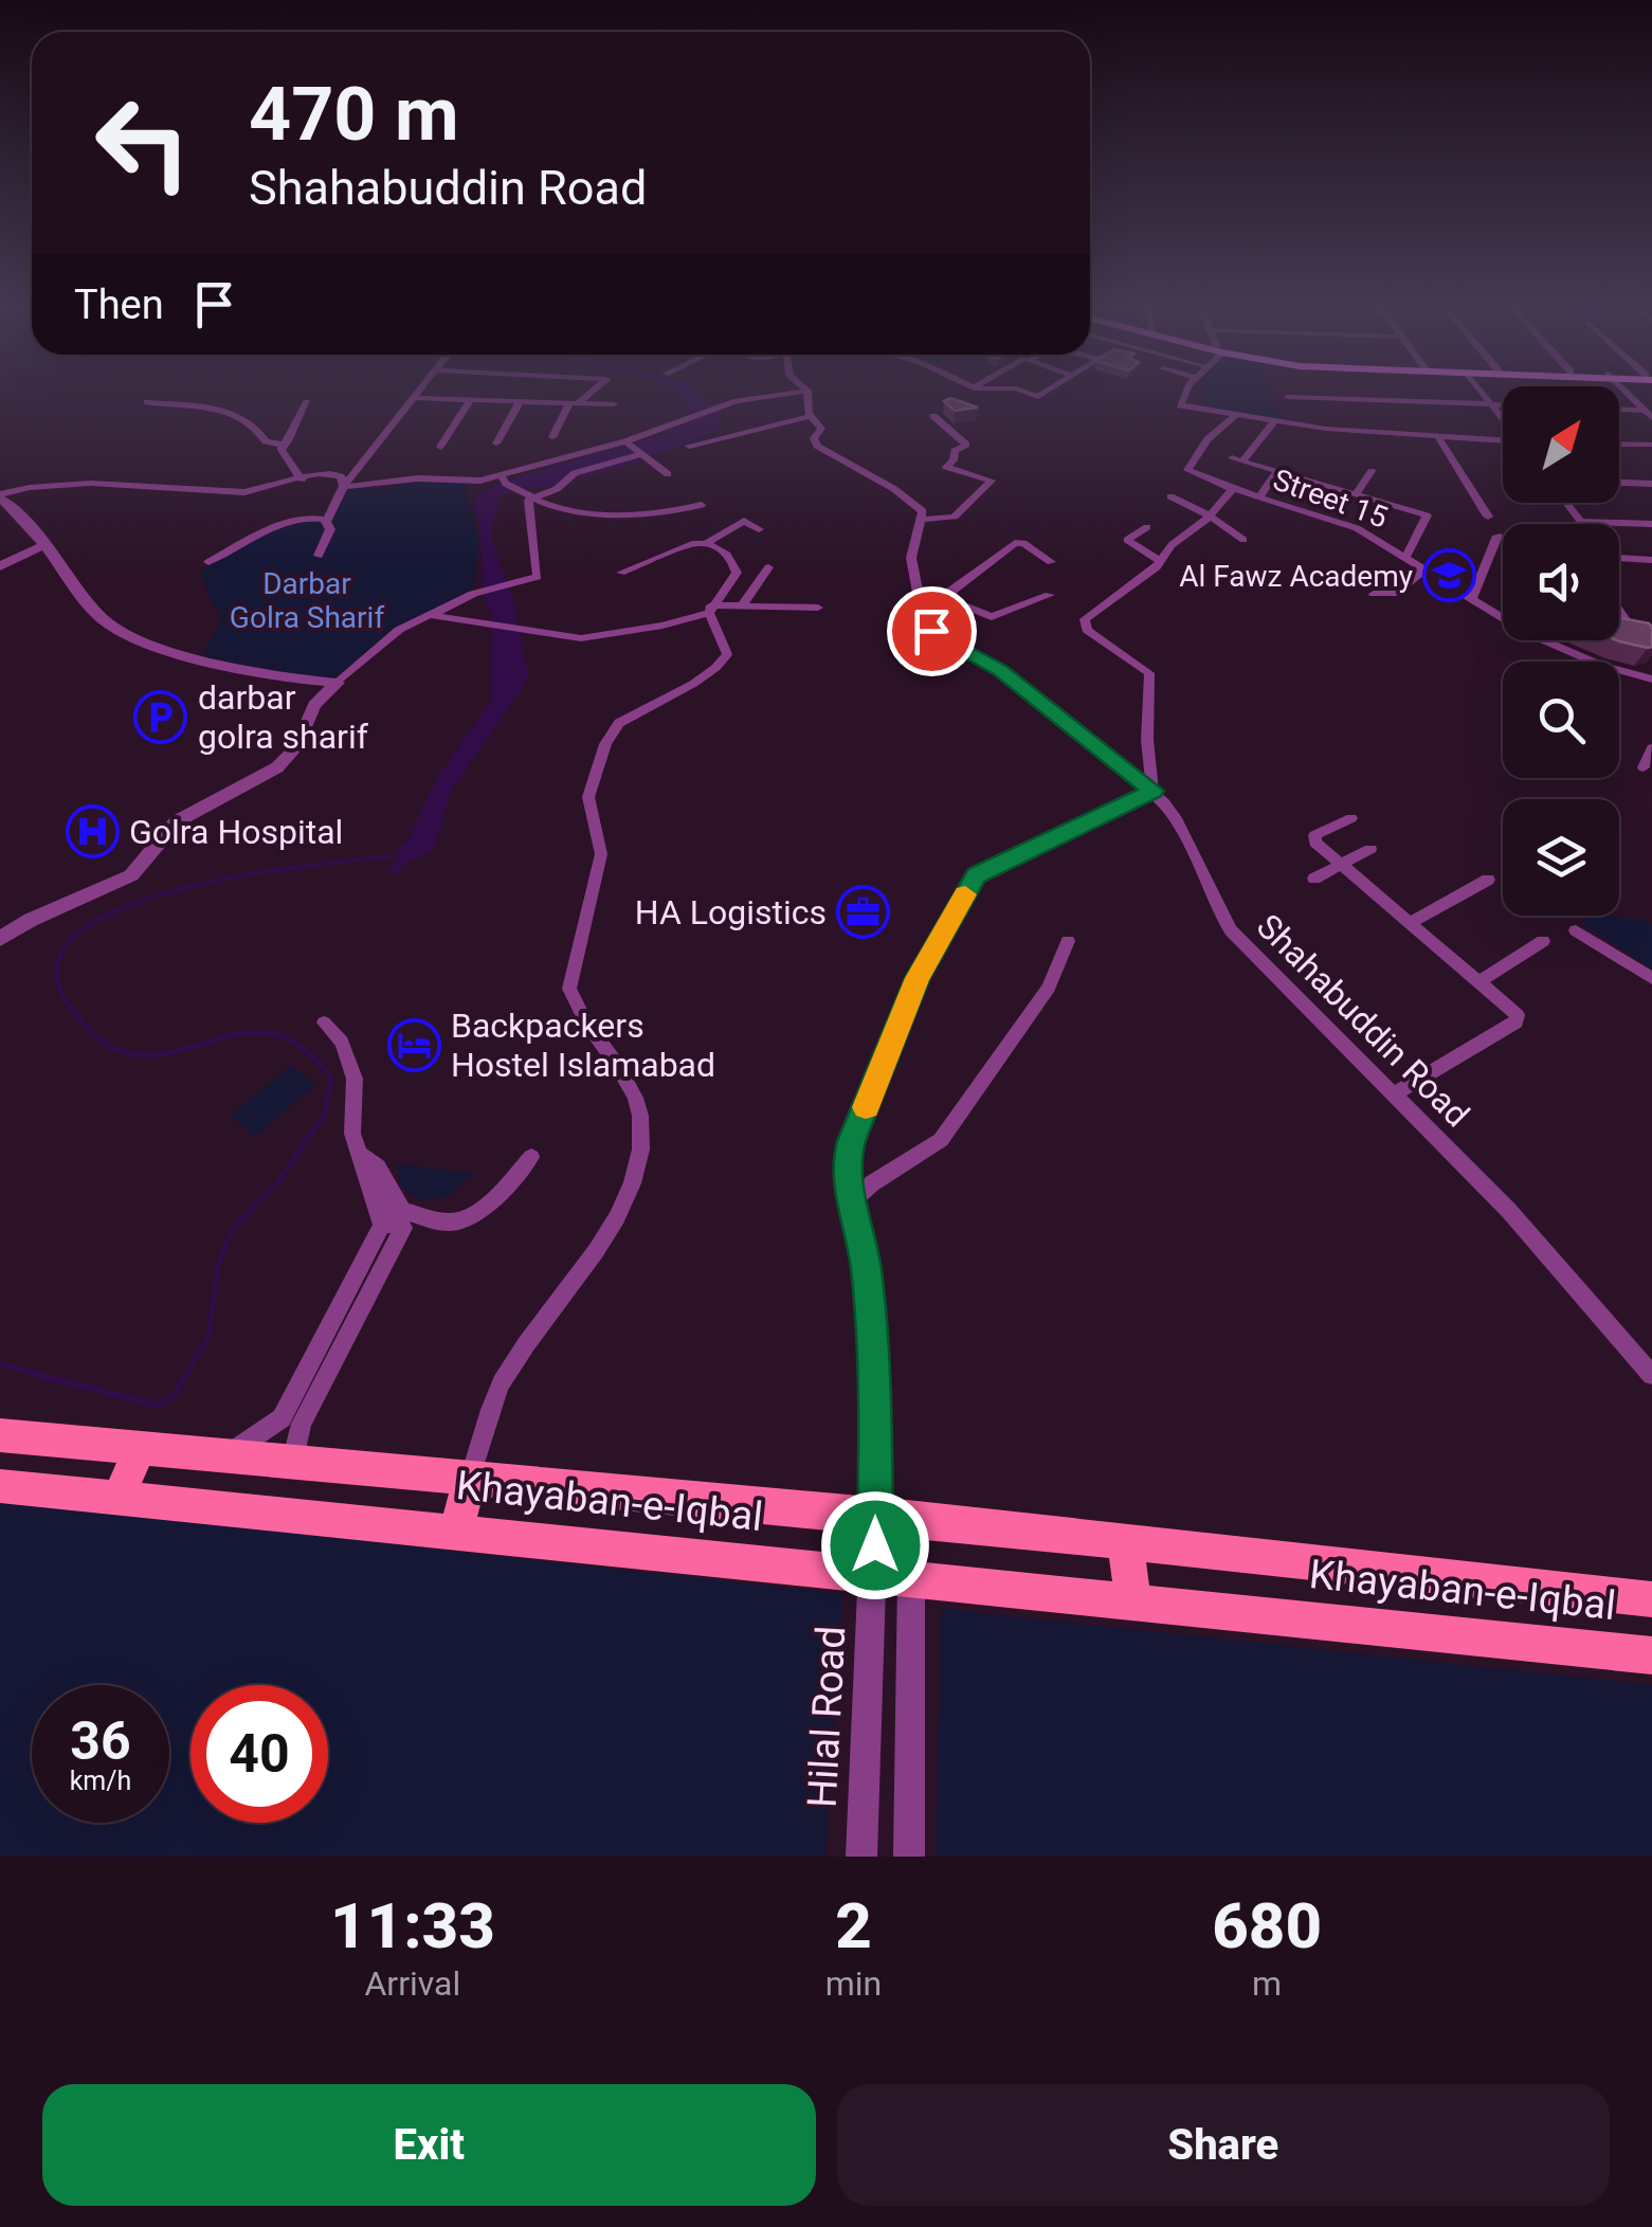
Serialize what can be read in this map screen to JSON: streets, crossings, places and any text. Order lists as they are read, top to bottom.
{
  "streets": {
    "main road": ["Khayaban-e-Iqbal"],
    "street": ["Street 15", "Shahabuddin Road", "Hilal Road"]
  },
  "crossings": [
    ["Khayaban-e-Iqbal", "Hilal Road"]
  ],
  "parks": ["Darbar Golra Sharif"],
  "places": {
    "school or university": ["Al Fawz Academy"],
    "parking": ["darbar golra sharif"],
    "hospital": ["Golra Hospital"],
    "office": ["HA Logistics"],
    "hotel": ["Backpackers Hostel Islamabad"]
  },
  "north": "top right",
  "page": {
    "turn": ["470 m", "Shahabuddin Road"],
    "then": "Then",
    "speed": "36 km/h",
    "limit": "40",
    "eta": [
      "11:33",
      "Arrival",
      "2",
      "min",
      "680",
      "m"
    ],
    "buttons": ["Exit", "Share"]
  }
}
